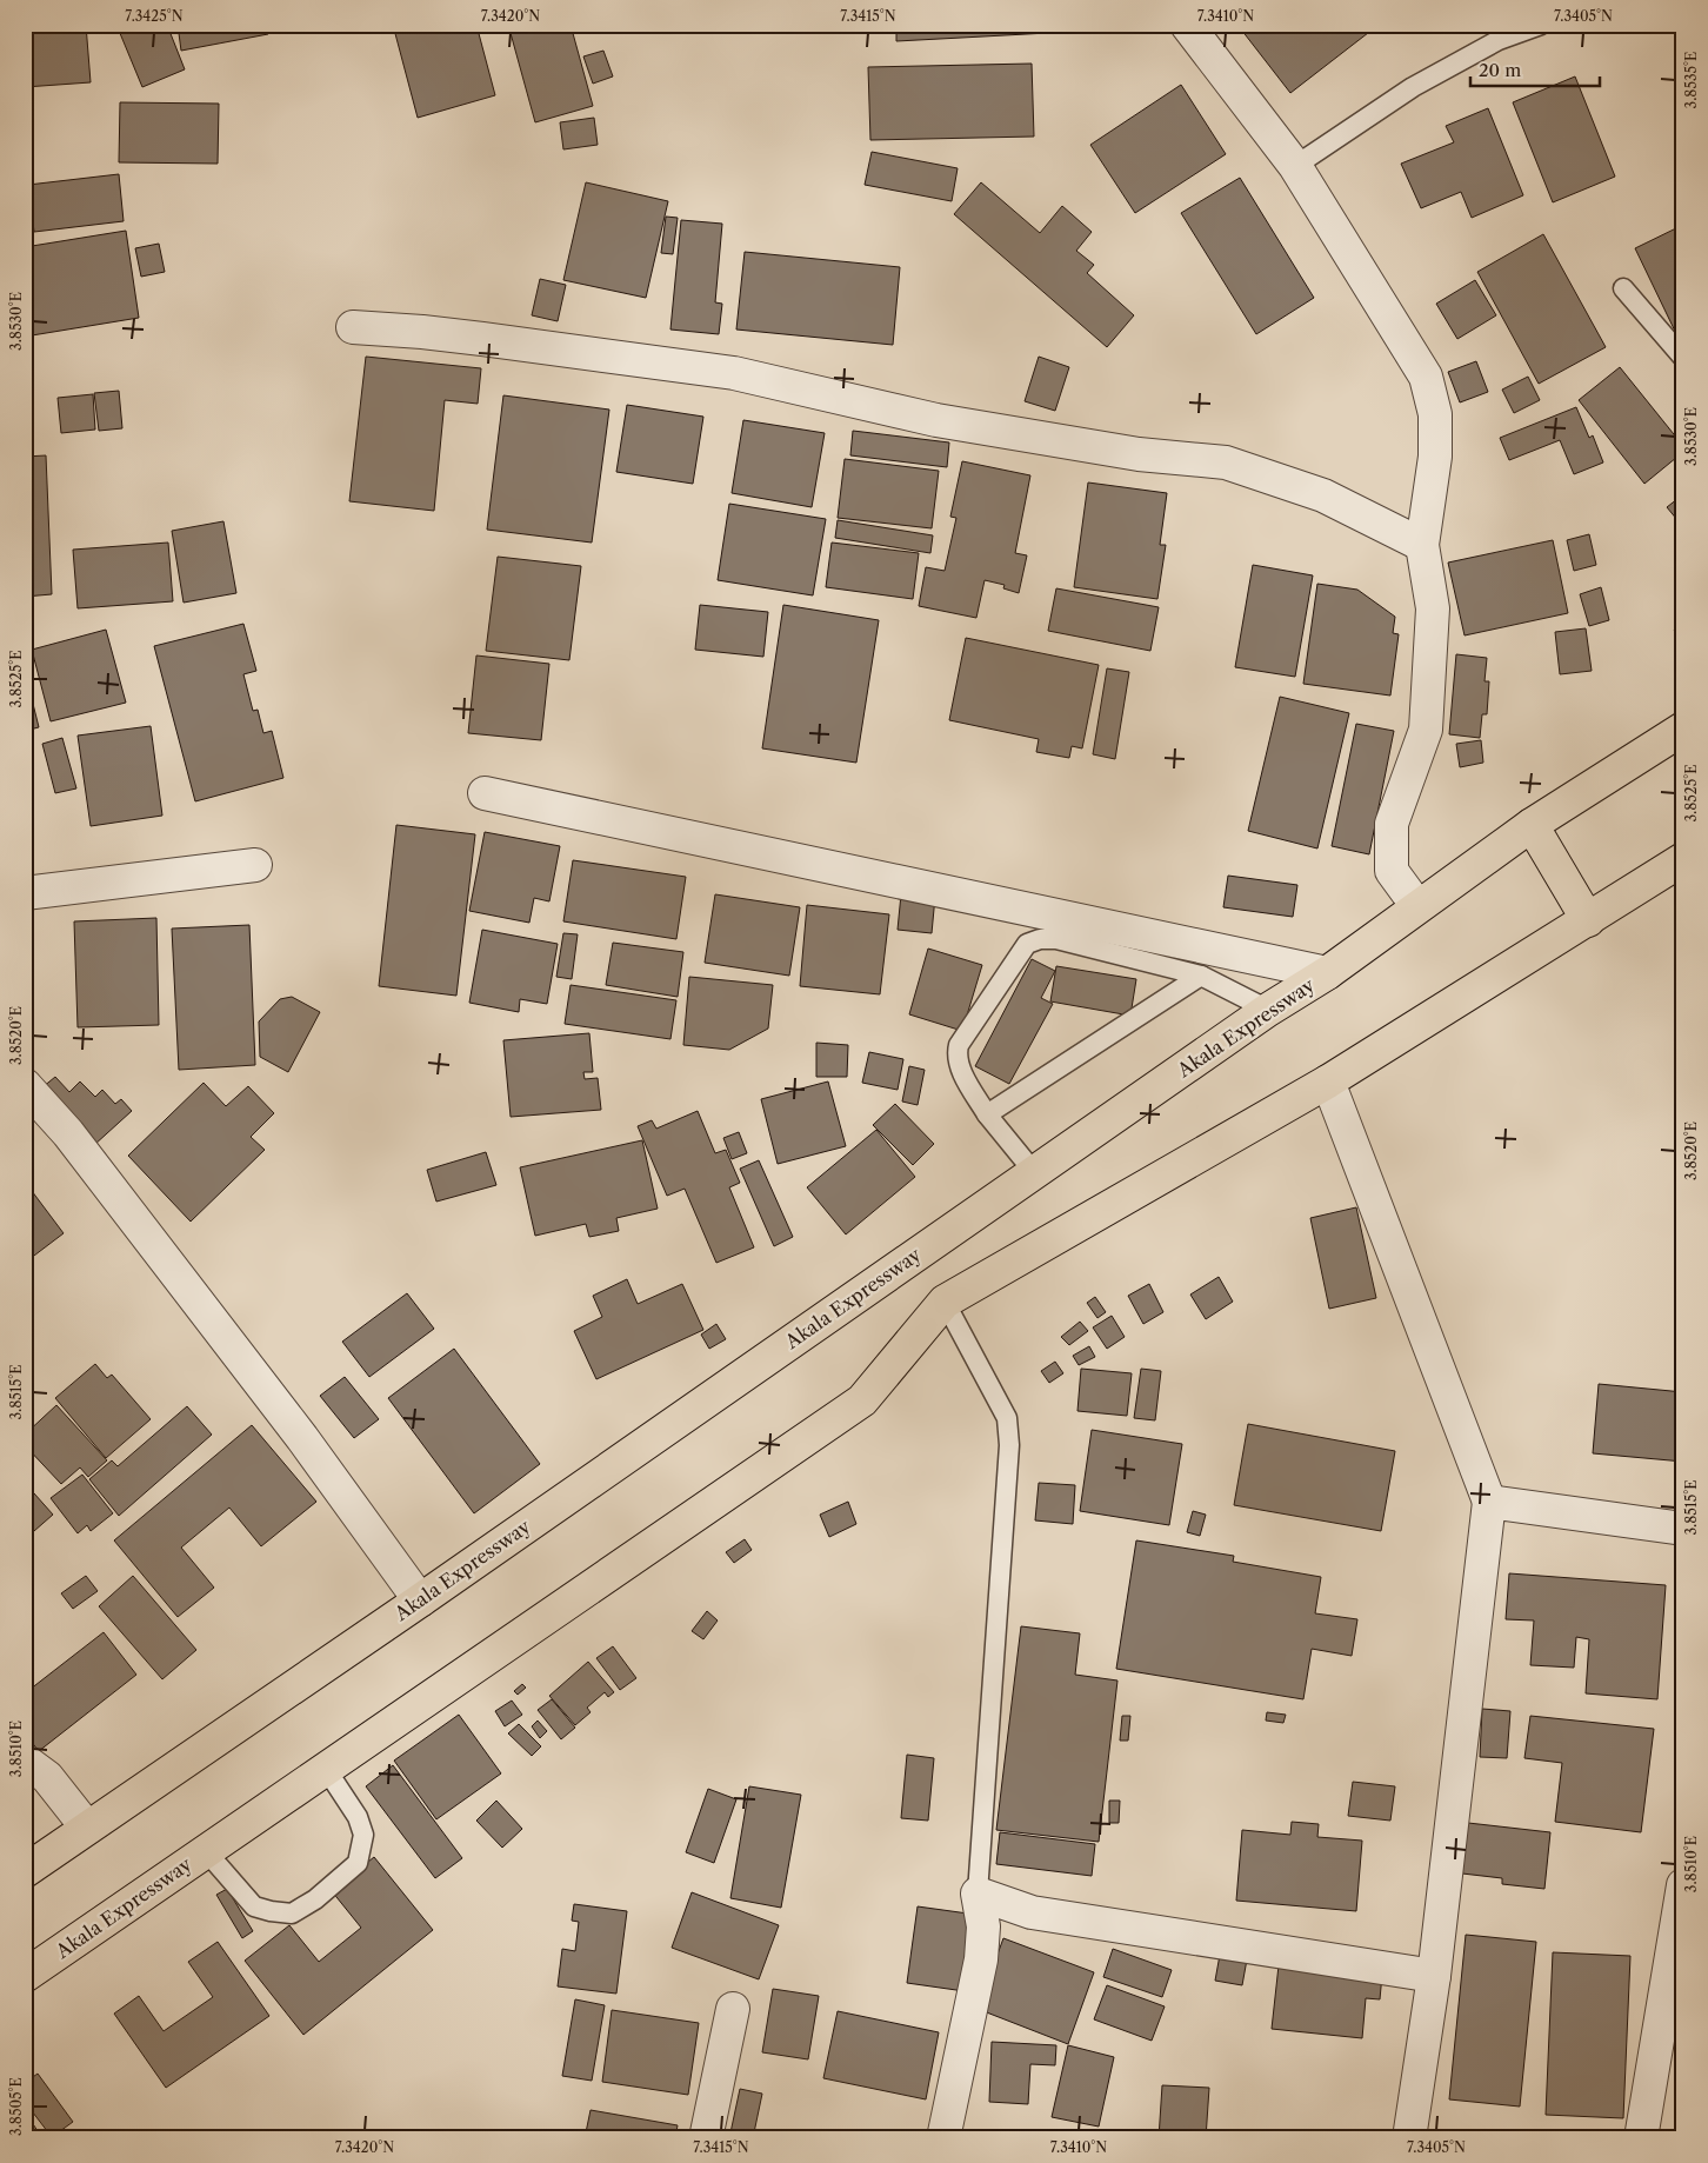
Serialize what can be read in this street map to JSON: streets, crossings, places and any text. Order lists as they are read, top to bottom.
{
  "streets": {
    "main road": ["Akala Expressway"]
  },
  "scale_bar": "20 m",
  "coordinates": [
    "7.3425°N",
    "7.3420°N",
    "7.3415°N",
    "7.3410°N",
    "7.3405°N",
    "3.8535°E",
    "3.8530°E",
    "3.8525°E",
    "3.8520°E",
    "3.8515°E",
    "3.8510°E",
    "3.8505°E"
  ]
}
